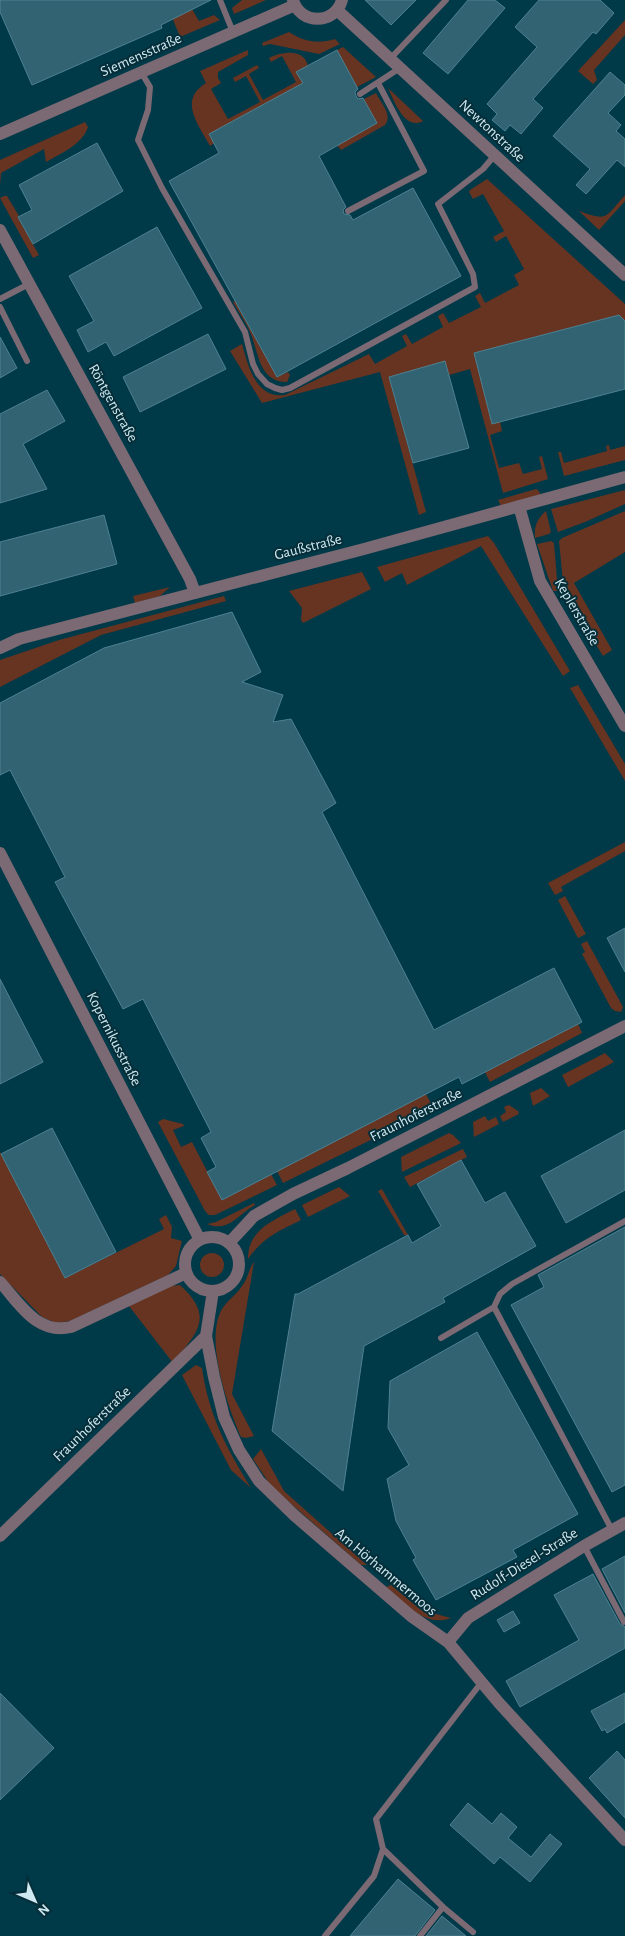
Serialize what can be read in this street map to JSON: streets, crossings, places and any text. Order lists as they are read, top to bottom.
{
  "streets": {
    "street": [
      "Siemensstraße",
      "Newtonstraße",
      "Röntgenstraße",
      "Gaußstraße",
      "Keplerstraße",
      "Kopernikusstraße",
      "Fraunhoferstraße",
      "Rudolf-Diesel-Straße",
      "Am Hörhammermoos"
    ]
  },
  "crossings": [
    ["Röntgenstraße", "Gaußstraße"],
    ["Gaußstraße", "Keplerstraße"],
    ["Kopernikusstraße", "Fraunhoferstraße"],
    ["Kopernikusstraße", "Am Hörhammermoos"],
    ["Fraunhoferstraße", "Am Hörhammermoos"],
    ["Rudolf-Diesel-Straße", "Am Hörhammermoos"]
  ],
  "north": "bottom right"
}
